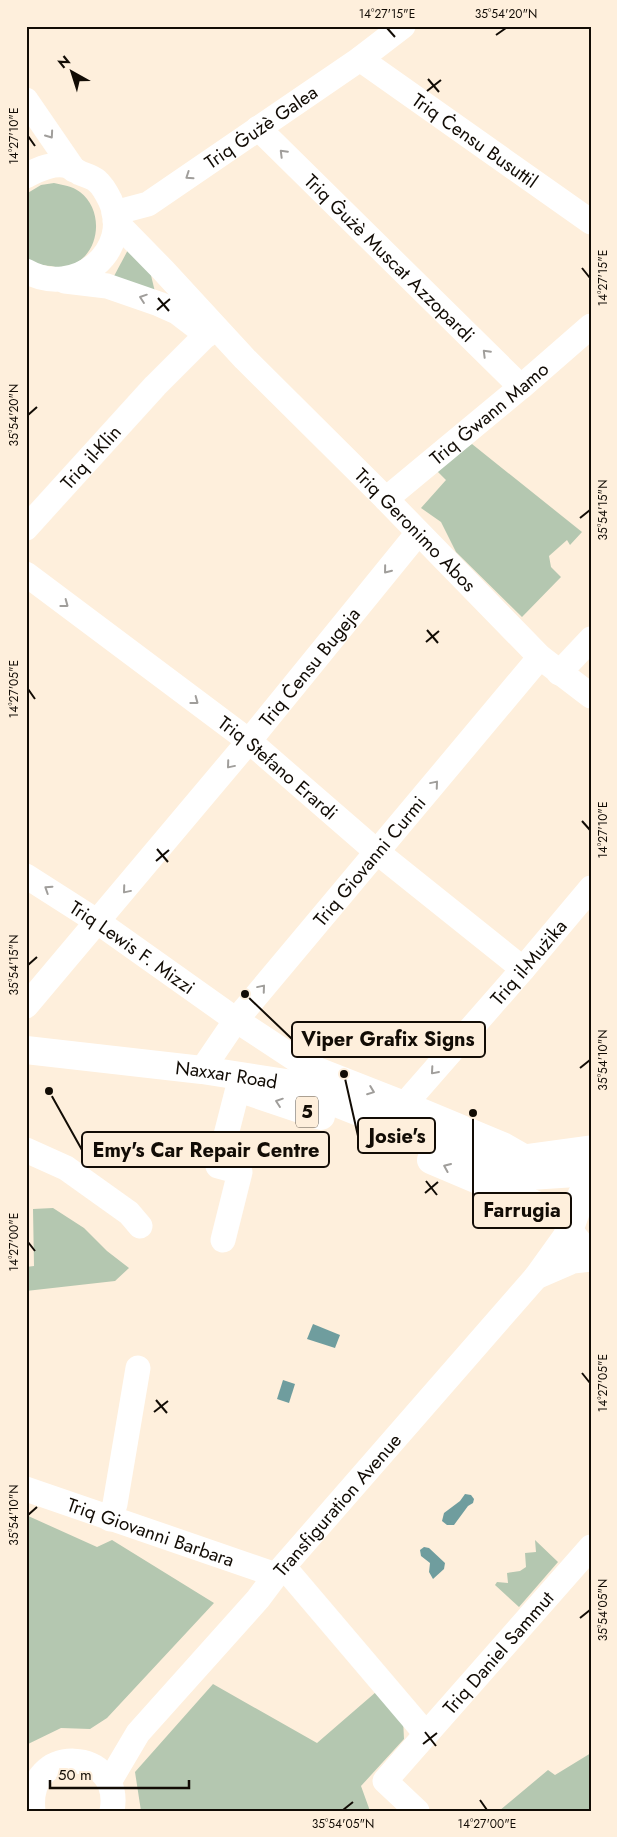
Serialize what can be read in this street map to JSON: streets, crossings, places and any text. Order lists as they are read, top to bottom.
{
  "streets": {
    "highway": ["Naxxar Road", "5"],
    "street": [
      "Triq Ġużè Galea",
      "Triq Ċensu Busuttil",
      "Triq Ġużè Muscat Azzopardi",
      "Triq Ġwann Mamo",
      "Triq il-Klin",
      "Triq Geronimo Abos",
      "Triq Ċensu Bugeja",
      "Triq Stefano Erardi",
      "Triq Giovanni Curmi",
      "Triq Lewis F. Mizzi",
      "Triq il-Mużika",
      "Transfiguration Avenue",
      "Triq Giovanni Barbara",
      "Triq Daniel Sammut"
    ]
  },
  "crossings": [
    ["Triq Ġużè Galea", "Triq Ċensu Busuttil"],
    ["Triq Ġużè Galea", "Triq Ġużè Muscat Azzopardi"],
    ["Triq Ġużè Galea", "Triq Geronimo Abos"],
    ["Triq Ġużè Muscat Azzopardi", "Triq Ġwann Mamo"],
    ["Triq Ġwann Mamo", "Triq Geronimo Abos"],
    ["Triq il-Klin", "Triq Geronimo Abos"],
    ["Triq Geronimo Abos", "Triq Ċensu Bugeja"],
    ["Triq Geronimo Abos", "Triq Giovanni Curmi"],
    ["Triq Ċensu Bugeja", "Triq Stefano Erardi"],
    ["Triq Ċensu Bugeja", "Triq Lewis F. Mizzi"],
    ["Triq Stefano Erardi", "Triq Giovanni Curmi"],
    ["Triq Stefano Erardi", "Triq il-Mużika"],
    ["Triq Giovanni Curmi", "Triq Lewis F. Mizzi"],
    ["Triq Giovanni Curmi", "Naxxar Road"],
    ["Triq Lewis F. Mizzi", "Triq il-Mużika"],
    ["Naxxar Road", "Transfiguration Avenue"],
    ["Transfiguration Avenue", "Triq Giovanni Barbara"]
  ],
  "one_way": [
    "Triq Ġużè Galea",
    "Triq Ġużè Muscat Azzopardi",
    "Triq Ċensu Bugeja",
    "Triq Stefano Erardi",
    "Triq Giovanni Curmi",
    "Triq il-Mużika"
  ],
  "places": [
    "Viper Grafix Signs",
    "Josie's",
    "Emy's Car Repair Centre",
    "Farrugia"
  ],
  "scale_bar": "50 m",
  "north": "top left",
  "coordinates": [
    "14°27'15\"E",
    "35°54'20\"N",
    "14°27'10\"E",
    "35°54'15\"N",
    "14°27'05\"E",
    "35°54'10\"N",
    "14°27'00\"E",
    "35°54'05\"N"
  ]
}
